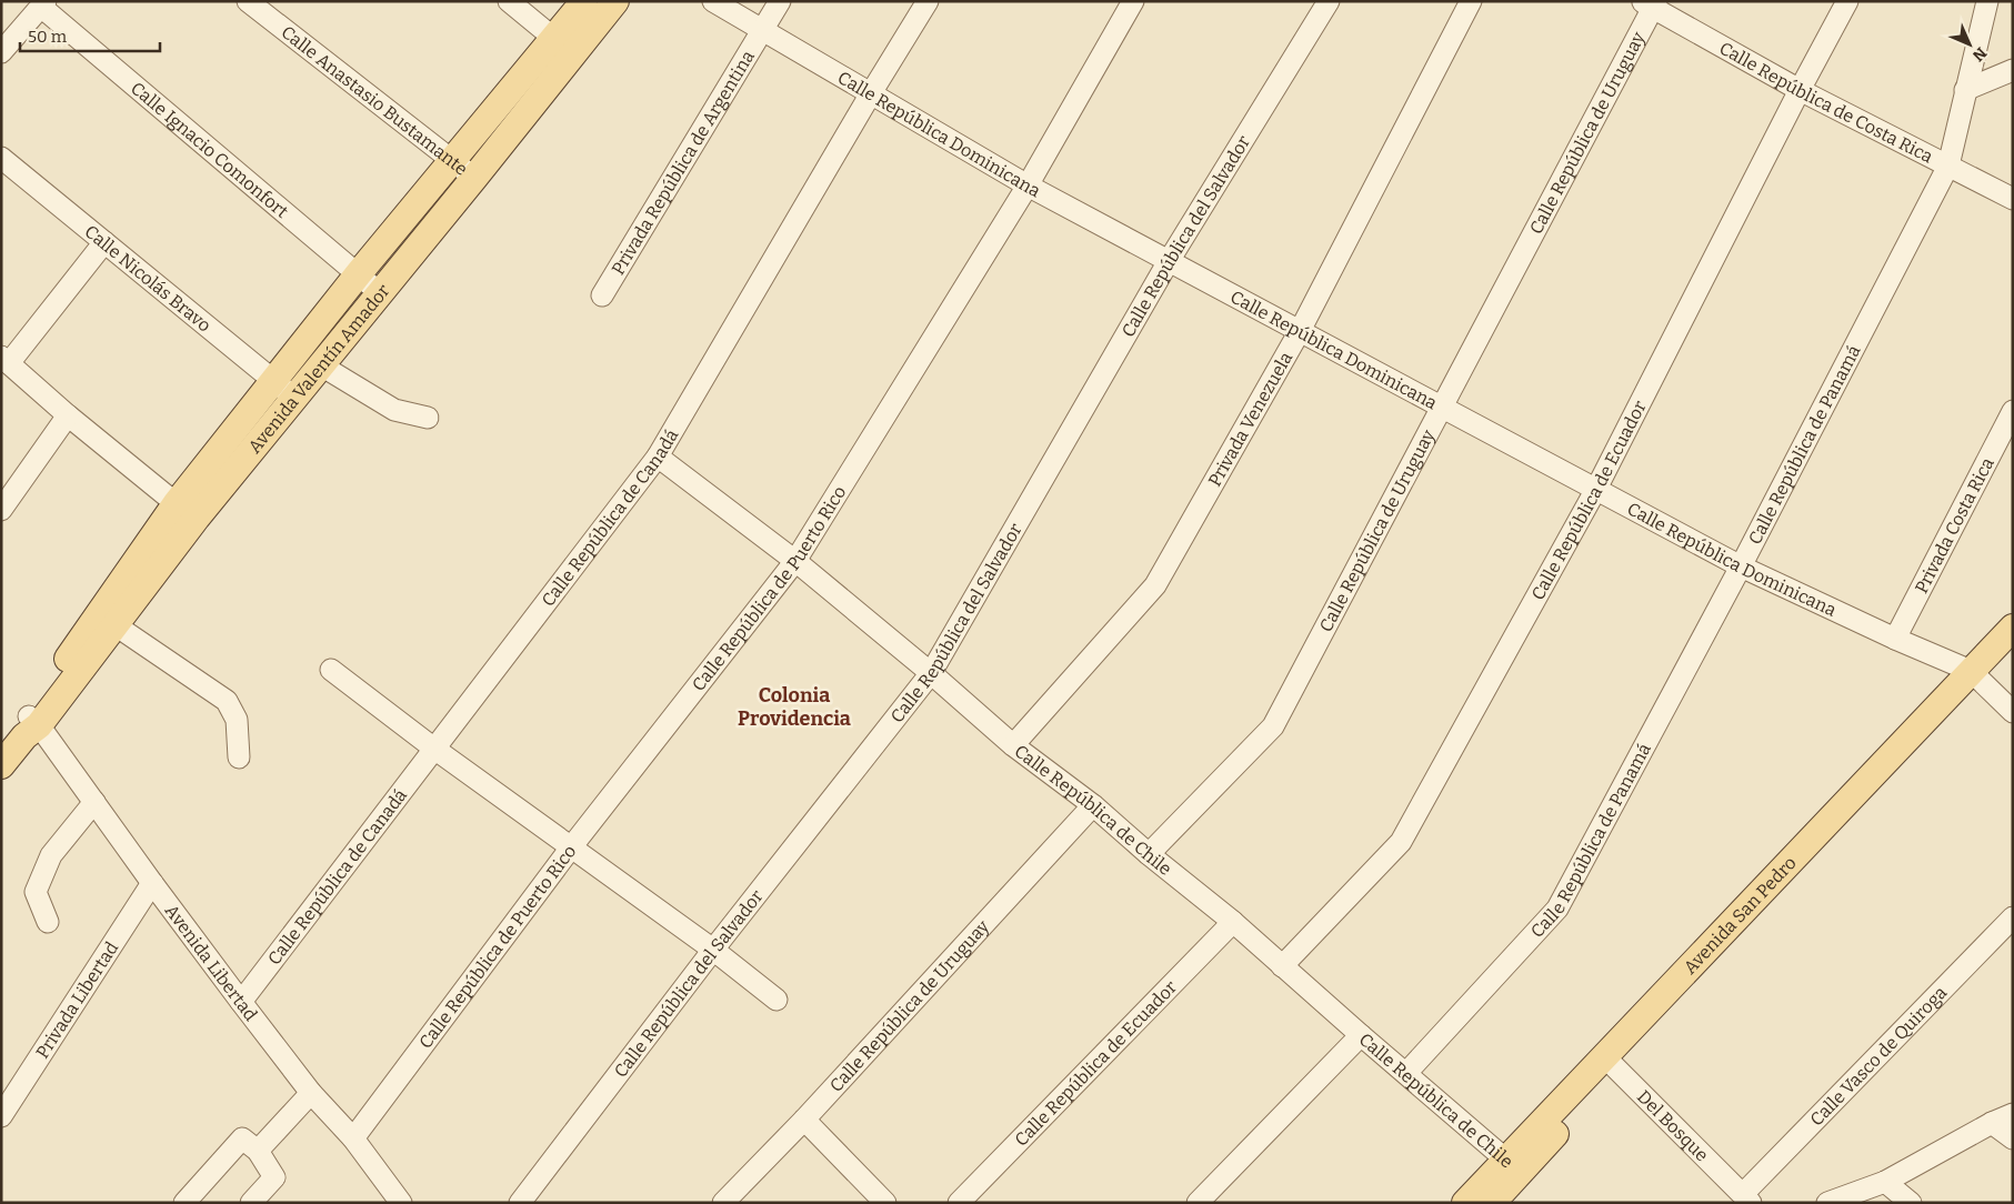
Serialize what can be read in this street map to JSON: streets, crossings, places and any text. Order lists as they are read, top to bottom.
{
  "streets": {
    "main road": ["Avenida Valentín Amador", "Avenida San Pedro"],
    "street": [
      "Calle Anastasio Bustamante",
      "Calle República de Costa Rica",
      "Calle República Dominicana",
      "Calle República de Uruguay",
      "Calle Ignacio Comonfort",
      "Privada República de Argentina",
      "Calle República del Salvador",
      "Calle Nicolás Bravo",
      "Privada Venezuela",
      "Calle República de Panamá",
      "Calle República de Ecuador",
      "Calle República de Canadá",
      "Privada Costa Rica",
      "Calle República de Puerto Rico",
      "Calle República de Chile",
      "Avenida Libertad",
      "Privada Libertad",
      "Calle Vasco de Quiroga",
      "Del Bosque"
    ]
  },
  "crossings": [
    ["Calle Anastasio Bustamante", "Avenida Valentín Amador"],
    ["Calle República de Costa Rica", "Calle República de Uruguay"],
    ["Calle República de Costa Rica", "Calle República de Panamá"],
    ["Calle República de Costa Rica", "Calle República de Ecuador"],
    ["Calle República Dominicana", "Calle República de Uruguay"],
    ["Calle República Dominicana", "Privada República de Argentina"],
    ["Calle República Dominicana", "Calle República del Salvador"],
    ["Calle República Dominicana", "Privada Venezuela"],
    ["Calle República Dominicana", "Calle República de Panamá"],
    ["Calle República Dominicana", "Calle República de Ecuador"],
    ["Calle República Dominicana", "Calle República de Canadá"],
    ["Calle República Dominicana", "Privada Costa Rica"],
    ["Calle República Dominicana", "Calle República de Puerto Rico"],
    ["Calle República Dominicana", "Avenida San Pedro"],
    ["Calle República de Uruguay", "Calle República de Chile"],
    ["Calle Ignacio Comonfort", "Avenida Valentín Amador"],
    ["Calle República del Salvador", "Calle República de Chile"],
    ["Calle Nicolás Bravo", "Avenida Valentín Amador"],
    ["Avenida Valentín Amador", "Avenida Libertad"],
    ["Privada Venezuela", "Calle República de Chile"],
    ["Calle República de Panamá", "Calle República de Chile"],
    ["Calle República de Ecuador", "Calle República de Chile"],
    ["Calle República de Canadá", "Calle República de Chile"],
    ["Calle República de Canadá", "Avenida Libertad"],
    ["Calle República de Puerto Rico", "Calle República de Chile"],
    ["Calle República de Puerto Rico", "Avenida Libertad"],
    ["Calle República de Chile", "Avenida San Pedro"],
    ["Avenida San Pedro", "Del Bosque"],
    ["Avenida Libertad", "Privada Libertad"],
    ["Calle Vasco de Quiroga", "Del Bosque"]
  ],
  "districts": ["Colonia Providencia"],
  "scale_bar": "50 m",
  "north": "bottom right"
}
